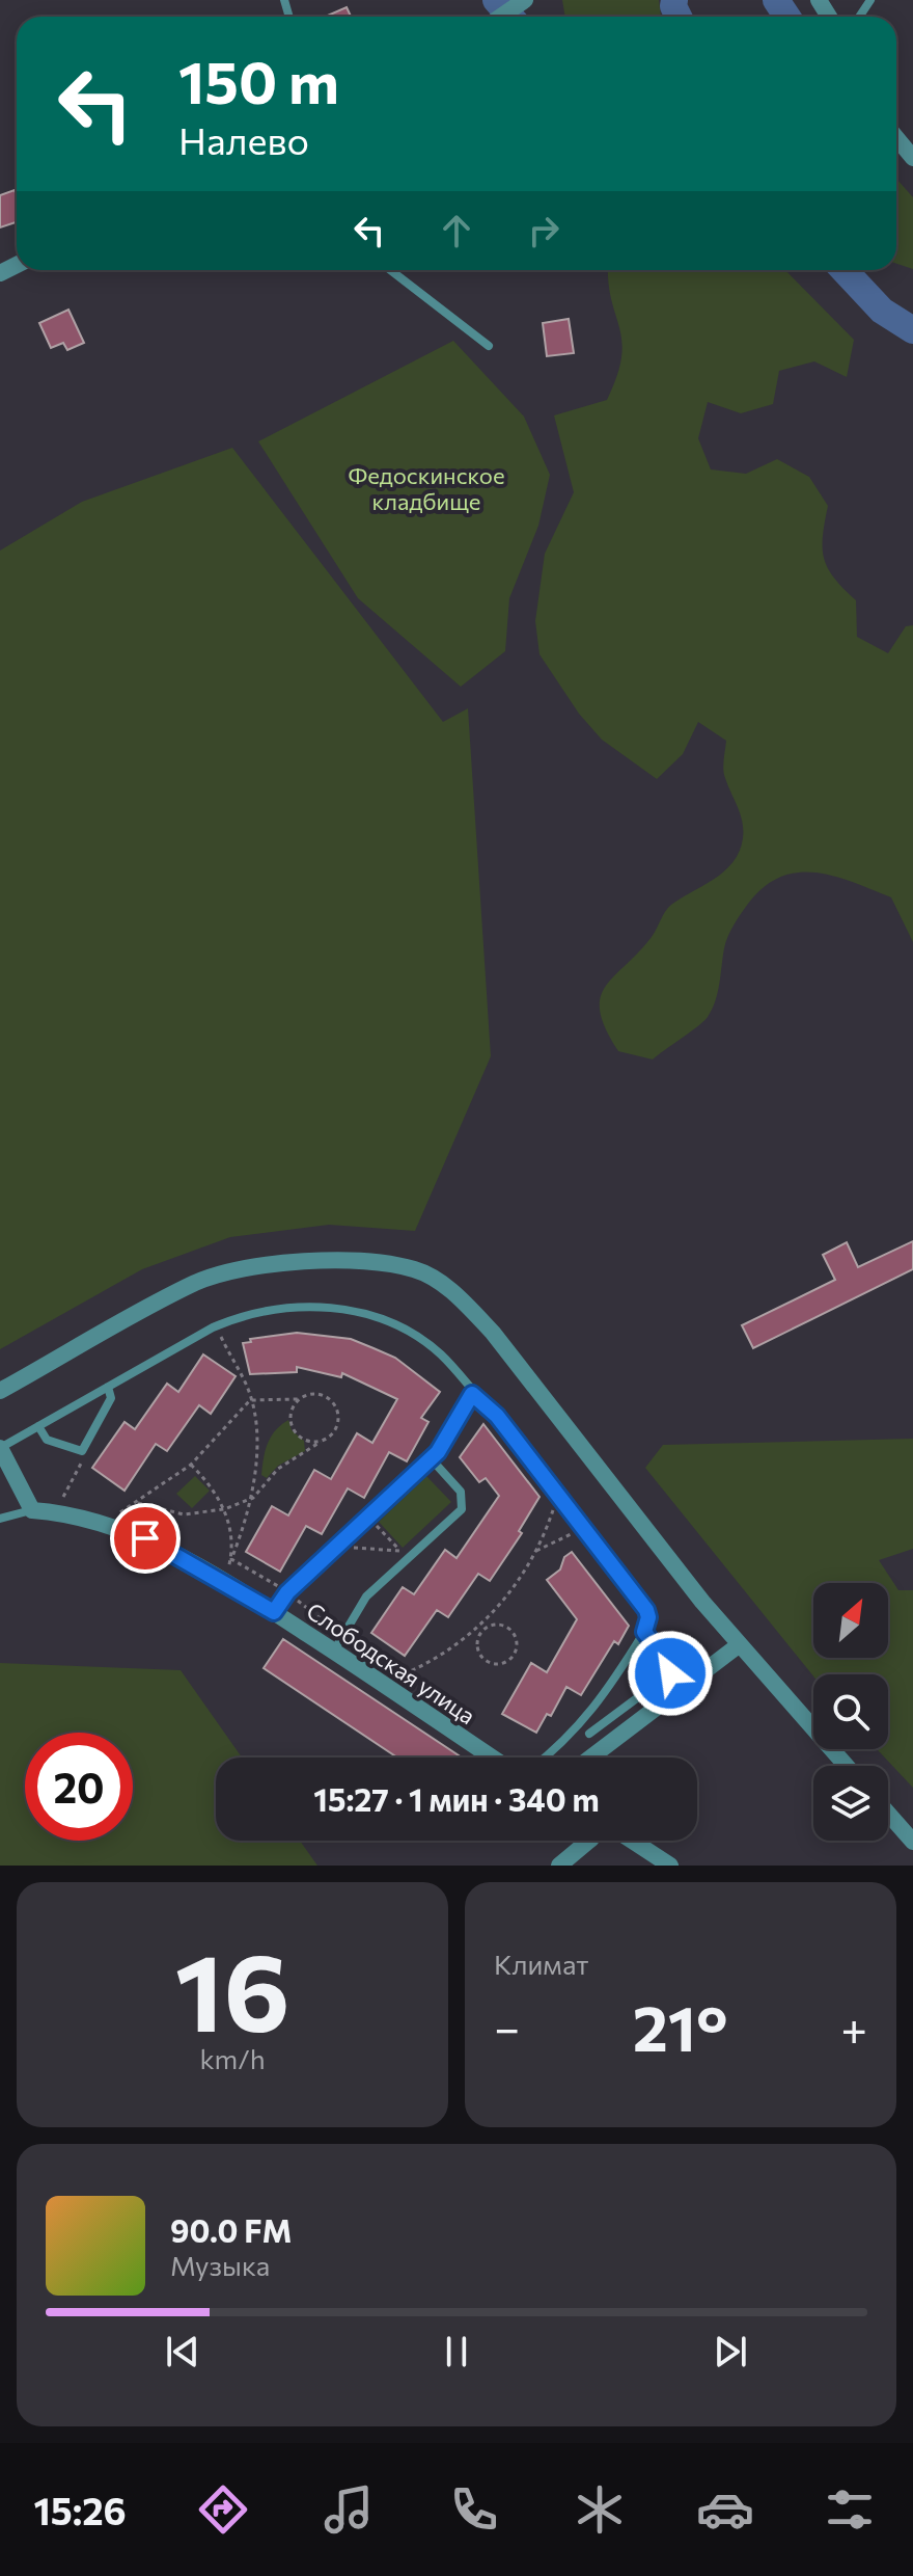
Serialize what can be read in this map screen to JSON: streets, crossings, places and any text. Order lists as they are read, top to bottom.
{
  "streets": {
    "street": ["Слободская улица"]
  },
  "parks": ["Федоскинское кладбище"],
  "north": "top right",
  "page": {
    "turn": ["150 m", "Налево"],
    "limit": "20",
    "trip": "15:27 · 1 мин · 340 m",
    "tile": [
      ["16", "km/h"],
      "Климат"
    ],
    "heat": ["−", "21°", "+"],
    "song": ["90.0 FM", "Музыка"],
    "tabs": "15:26"
  }
}
